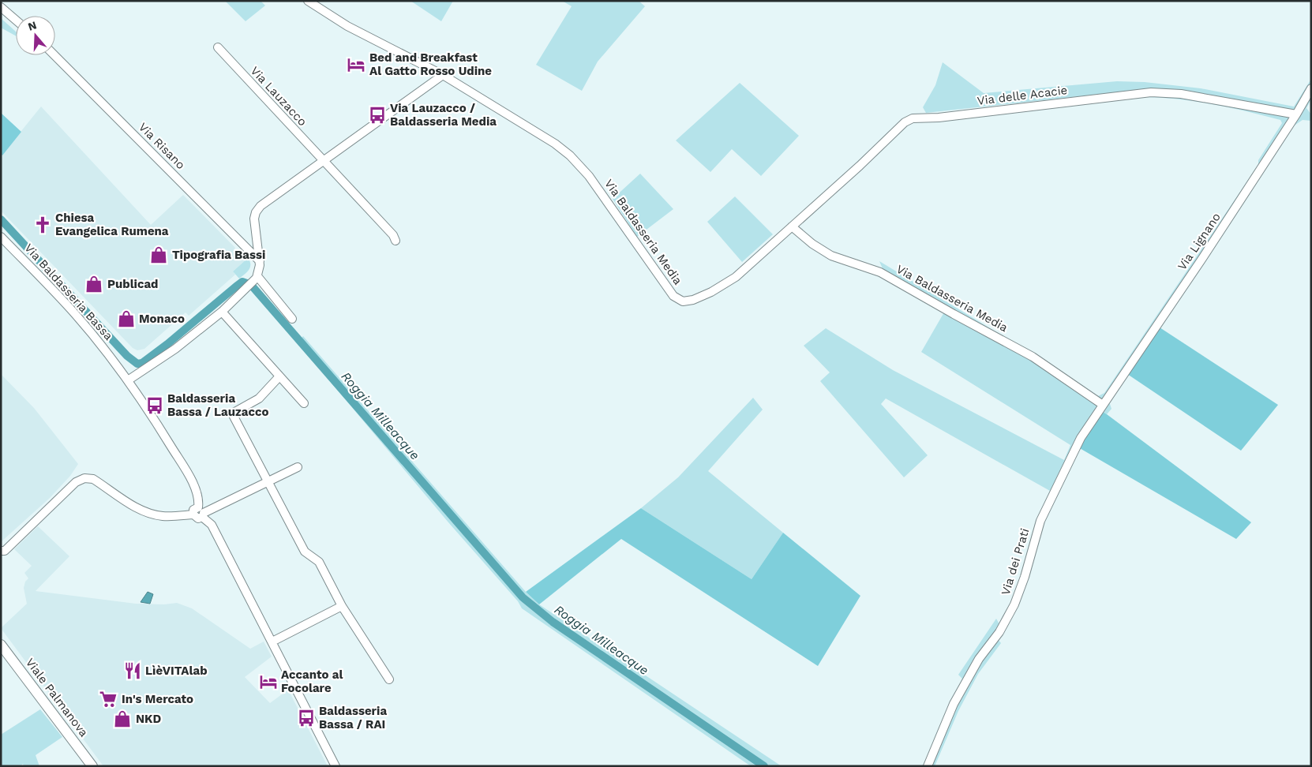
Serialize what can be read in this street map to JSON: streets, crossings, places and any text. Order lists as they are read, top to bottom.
{
  "streets": {
    "main road": ["Viale Palmanova"],
    "street": [
      "Via delle Acacie",
      "Via Lauzacco",
      "Via Risano",
      "Via Baldasseria Media",
      "Via Lignano",
      "Via Baldasseria Bassa",
      "Via dei Prati"
    ]
  },
  "crossings": [
    ["Via delle Acacie", "Via Baldasseria Media"],
    ["Via delle Acacie", "Via Lignano"],
    ["Via Baldasseria Media", "Via Lignano"],
    ["Via Baldasseria Media", "Via dei Prati"],
    ["Via Lignano", "Via dei Prati"]
  ],
  "water": ["Roggia Milleacque"],
  "places": {
    "hotel": ["Bed and Breakfast Al Gatto Rosso Udine", "Accanto al Focolare"],
    "bus stop": ["Via Lauzacco / Baldasseria Media", "Baldasseria Bassa / Lauzacco", "Baldasseria Bassa / RAI"],
    "church": ["Chiesa Evangelica Rumena"],
    "shop": [
      "Tipografia Bassi",
      "Publicad",
      "Monaco",
      "NKD"
    ],
    "restaurant": ["LìèVITAlab"],
    "supermarket": ["In's Mercato"]
  },
  "north": "top"
}
